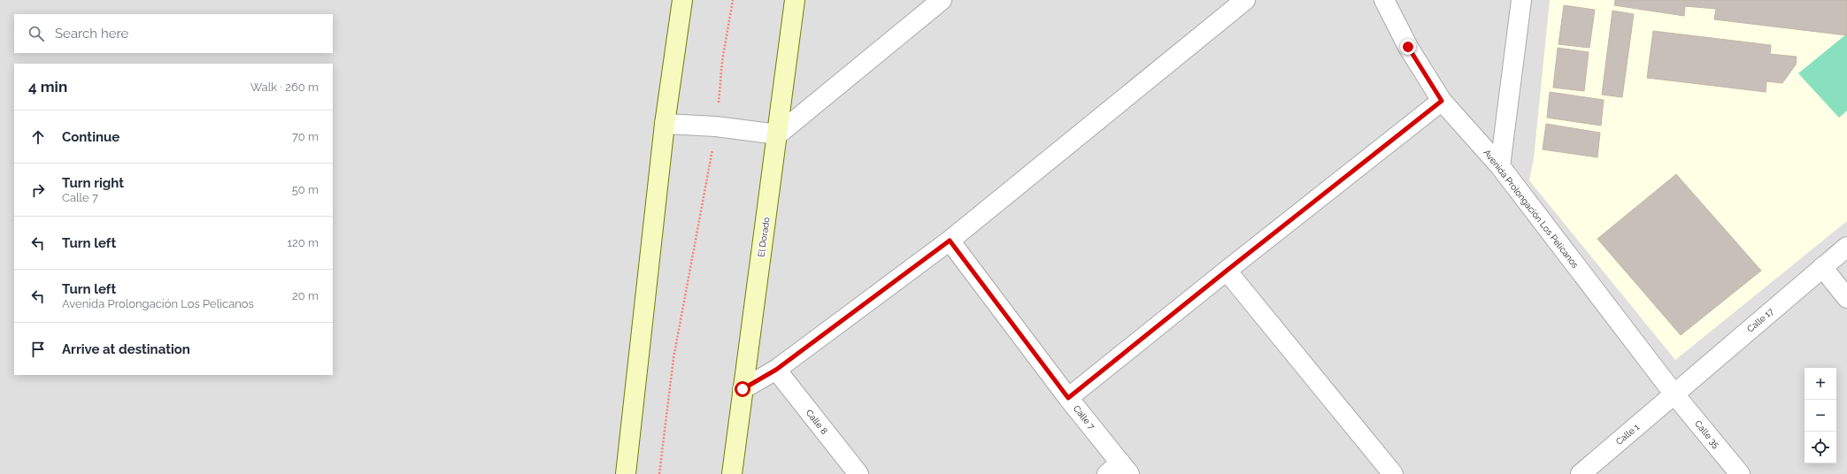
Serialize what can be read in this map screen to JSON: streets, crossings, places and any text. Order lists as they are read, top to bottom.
{
  "streets": {
    "main road": ["El Dorado"],
    "street": [
      "Avenida Prolongación Los Pelicanos",
      "Calle 17",
      "Calle 7",
      "Calle 8",
      "Calle 1",
      "Calle 35"
    ]
  },
  "crossings": [
    ["Avenida Prolongación Los Pelicanos", "Calle 17"],
    ["Avenida Prolongación Los Pelicanos", "Calle 1"],
    ["Avenida Prolongación Los Pelicanos", "Calle 35"],
    ["Calle 17", "Calle 1"],
    ["Calle 17", "Calle 35"],
    ["Calle 1", "Calle 35"]
  ],
  "page": {
    "search": "Search here",
    "heading": ["4 min", "Walk · 260 m"],
    "list": [
      ["Continue", "70 m"],
      ["Turn right", "Calle 7", "50 m"],
      ["Turn left", "120 m"],
      ["Turn left", "Avenida Prolongación Los Pelicanos", "20 m"],
      "Arrive at destination"
    ],
    "map_buttons": ["+", "−"]
  }
}
